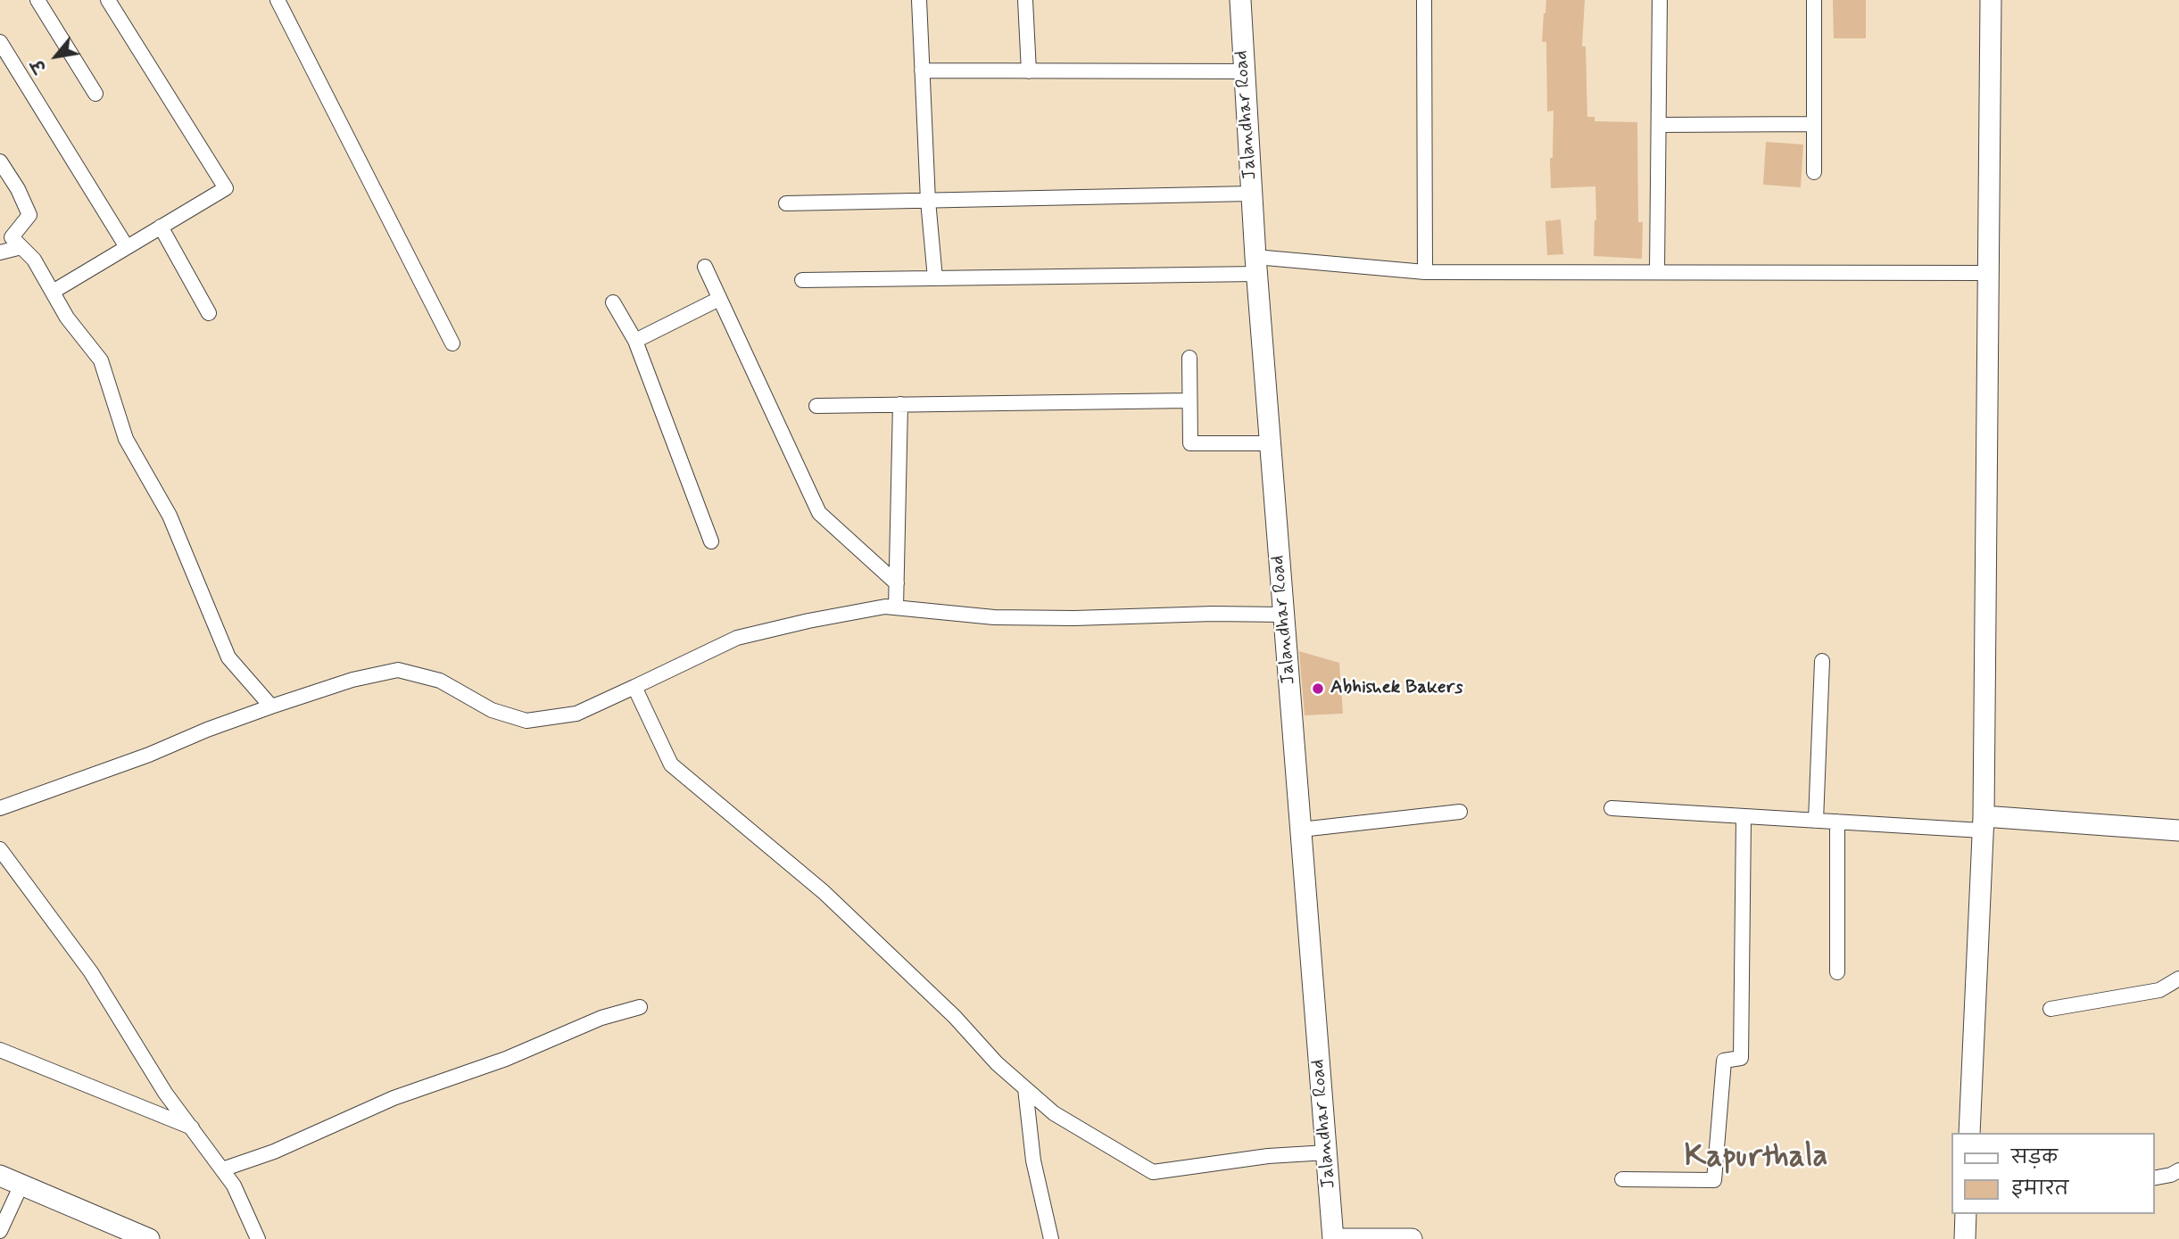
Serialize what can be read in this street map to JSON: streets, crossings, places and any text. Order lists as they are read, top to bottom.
{
  "streets": {
    "main road": ["Jalandhar Road"]
  },
  "districts": ["Kapurthala"],
  "places": ["Abhishek Bakers"],
  "legend": ["सड़क", "इमारत"],
  "north": "bottom left"
}
